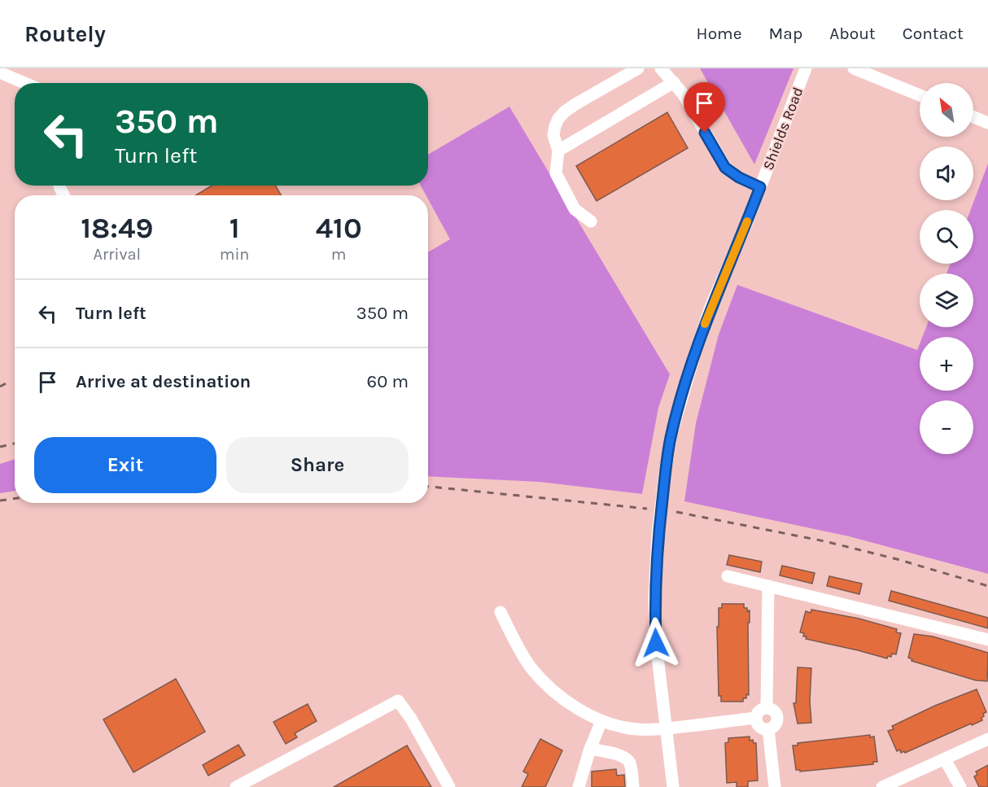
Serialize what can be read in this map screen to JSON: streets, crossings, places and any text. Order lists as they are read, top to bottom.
{
  "streets": {
    "street": ["Shields Road"]
  },
  "north": "top left",
  "page": {
    "header": "Routely",
    "nav": [
      "Home",
      "Map",
      "About",
      "Contact"
    ],
    "map_buttons": ["+", "−"],
    "turn": ["350 m", "Turn left"],
    "eta": [
      "18:49",
      "Arrival",
      "1",
      "min",
      "410",
      "m"
    ],
    "list": [
      {
        "name": "Turn left",
        "value": "350 m"
      },
      {
        "name": "Arrive at destination",
        "value": "60 m"
      }
    ],
    "buttons": ["Exit", "Share"]
  }
}
